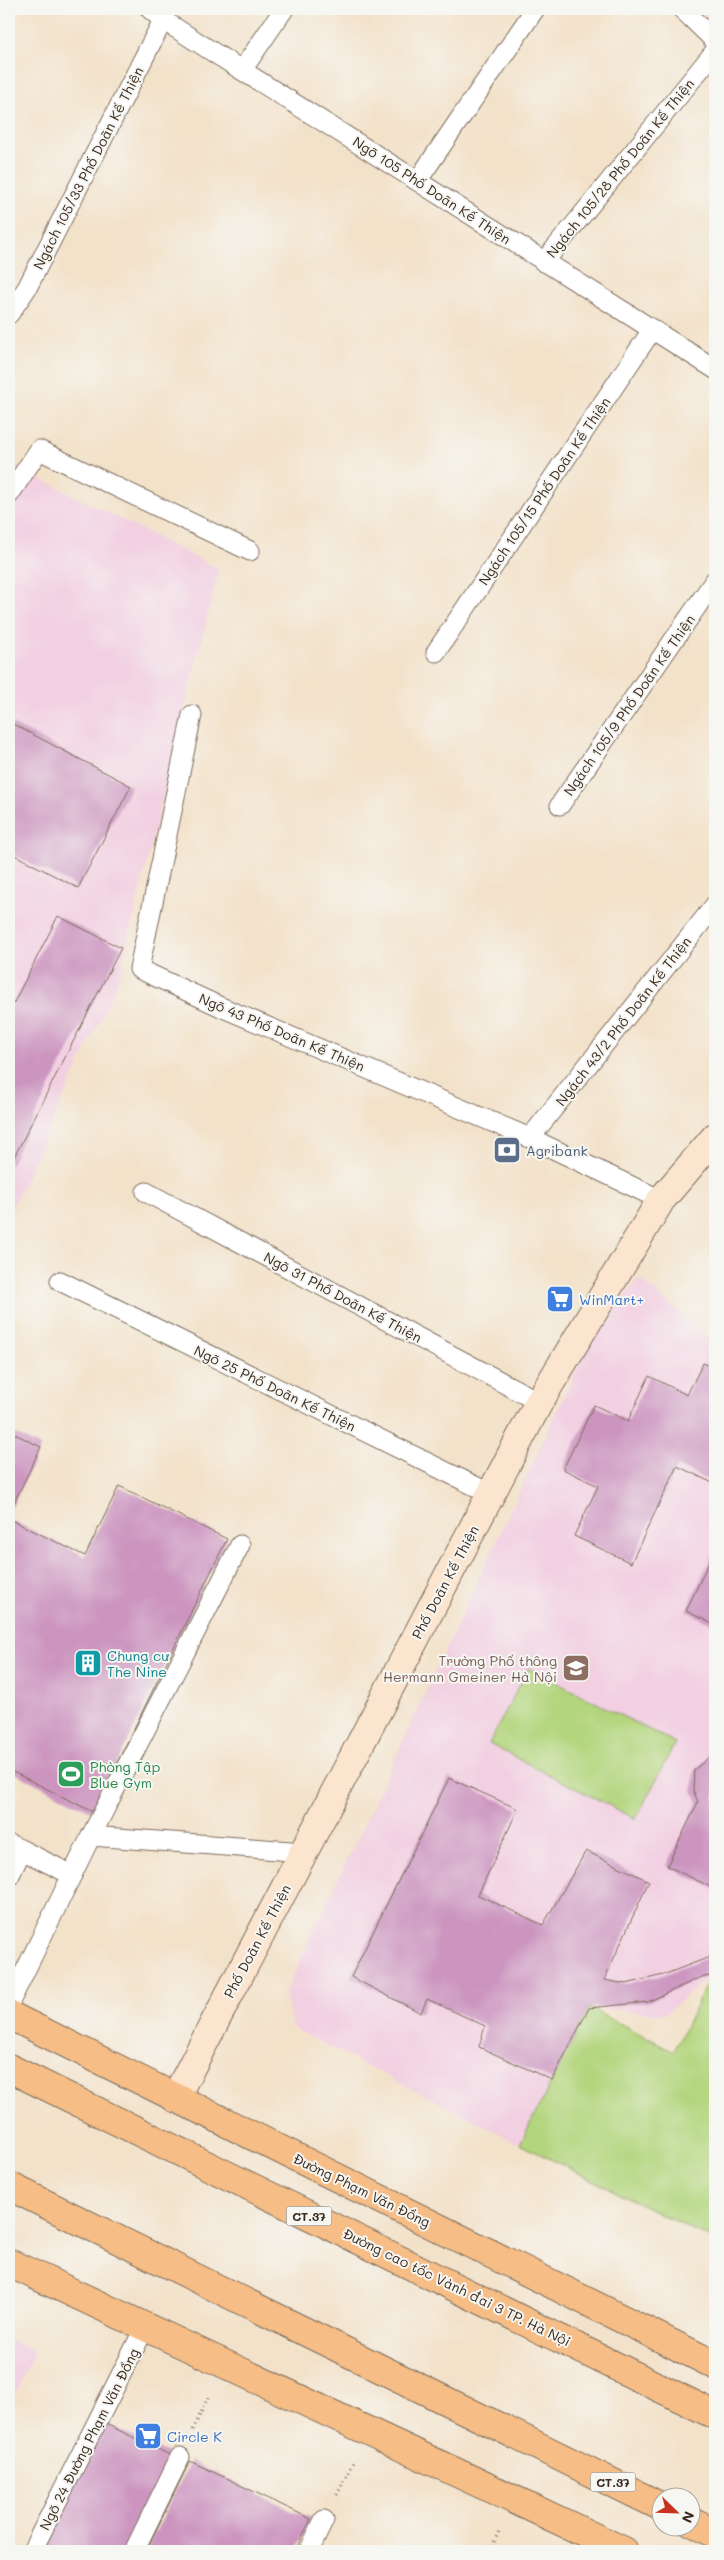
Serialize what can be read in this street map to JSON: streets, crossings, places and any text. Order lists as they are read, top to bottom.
{
  "streets": {
    "main road": ["Đường Phạm Văn Đồng", "CT.37", "Đường cao tốc Vành đai 3 TP. Hà Nội"],
    "street": ["Phố Doãn Kế Thiện"],
    "lane": [
      "Ngách 105/33 Phố Doãn Kế Thiện",
      "Ngách 105/28 Phố Doãn Kế Thiện",
      "Ngõ 105 Phố Doãn Kế Thiện",
      "Ngách 105/15 Phố Doãn Kế Thiện",
      "Ngách 105/9 Phố Doãn Kế Thiện",
      "Ngách 43/2 Phố Doãn Kế Thiện",
      "Ngõ 43 Phố Doãn Kế Thiện",
      "Ngõ 31 Phố Doãn Kế Thiện",
      "Ngõ 25 Phố Doãn Kế Thiện",
      "Ngõ 24 Đường Phạm Văn Đồng"
    ]
  },
  "crossings": [
    ["Ngách 105/33 Phố Doãn Kế Thiện", "Ngõ 105 Phố Doãn Kế Thiện"],
    ["Ngách 105/28 Phố Doãn Kế Thiện", "Ngõ 105 Phố Doãn Kế Thiện"],
    ["Ngõ 105 Phố Doãn Kế Thiện", "Ngách 105/15 Phố Doãn Kế Thiện"],
    ["Ngách 43/2 Phố Doãn Kế Thiện", "Ngõ 43 Phố Doãn Kế Thiện"],
    ["Ngõ 43 Phố Doãn Kế Thiện", "Phố Doãn Kế Thiện"],
    ["Ngõ 31 Phố Doãn Kế Thiện", "Phố Doãn Kế Thiện"],
    ["Ngõ 25 Phố Doãn Kế Thiện", "Phố Doãn Kế Thiện"],
    ["Phố Doãn Kế Thiện", "Đường Phạm Văn Đồng"]
  ],
  "places": {
    "bank": ["Agribank"],
    "supermarket": ["WinMart+", "Circle K"],
    "building": ["Chung cư The Nine"],
    "school or university": ["Trường Phổ thông Hermann Gmeiner Hà Nội"],
    "sports": ["Phòng Tập Blue Gym"]
  },
  "north": "bottom right"
}
